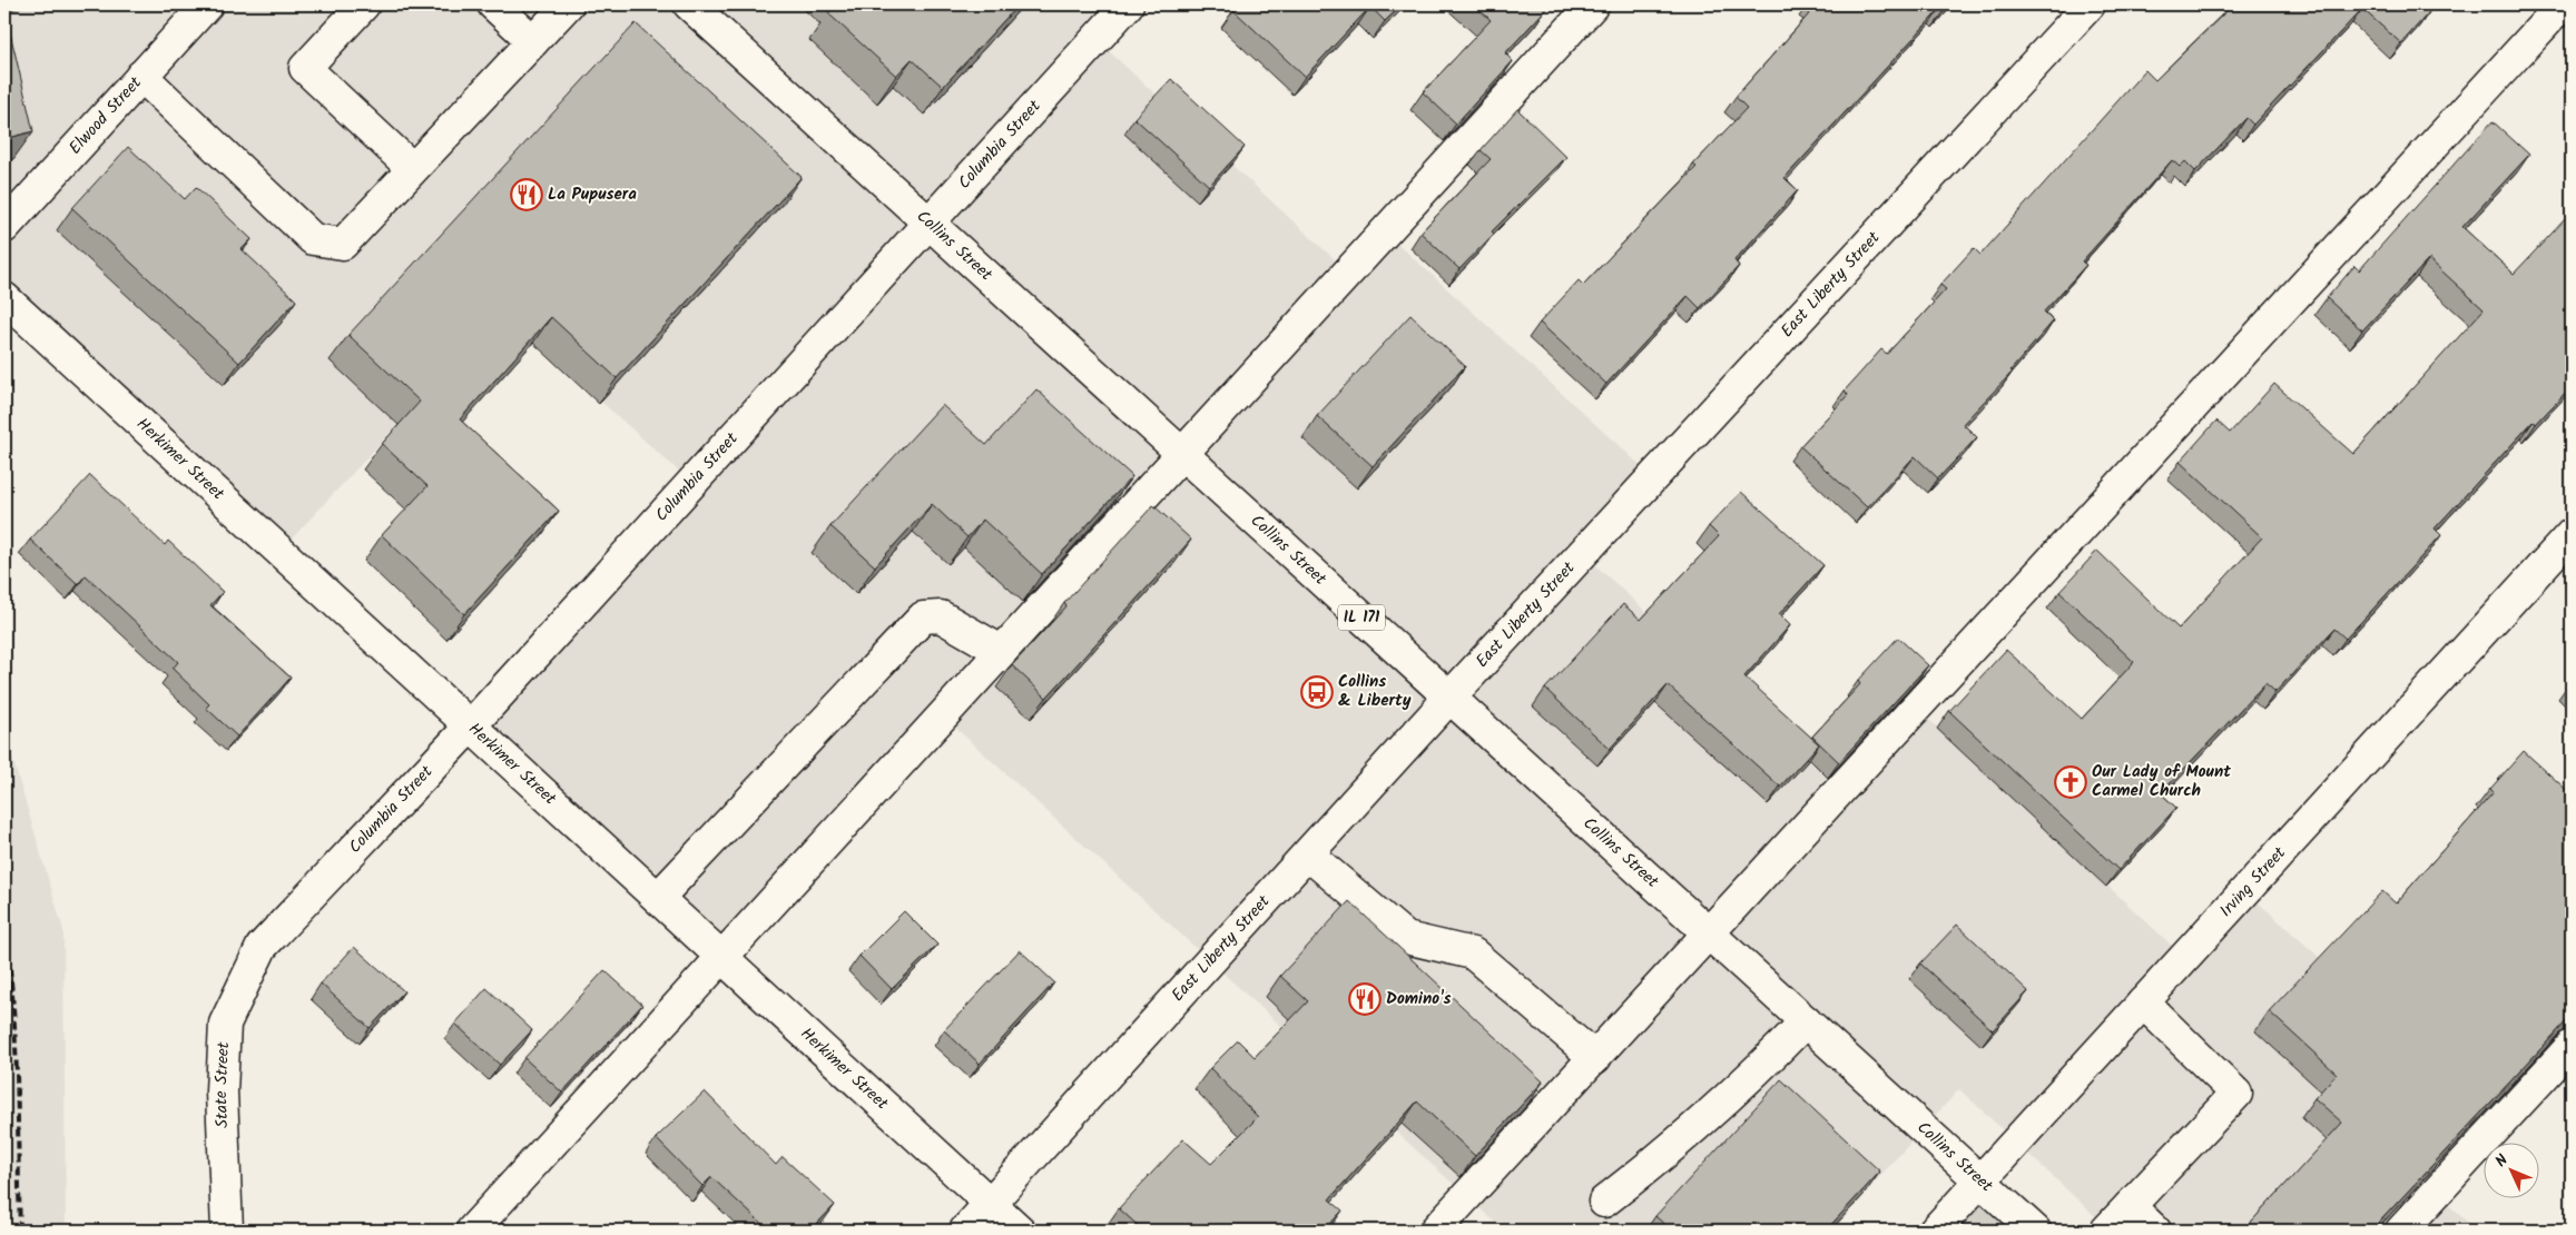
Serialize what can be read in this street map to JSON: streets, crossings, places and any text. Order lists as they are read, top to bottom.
{
  "streets": {
    "street": [
      "Elwood Street",
      "Columbia Street",
      "Collins Street",
      "East Liberty Street",
      "Herkimer Street",
      "IL 171",
      "Irving Street",
      "State Street"
    ]
  },
  "crossings": [
    ["Columbia Street", "Collins Street"],
    ["Columbia Street", "Herkimer Street"],
    ["Columbia Street", "State Street"],
    ["Collins Street", "East Liberty Street"],
    ["Collins Street", "Irving Street"],
    ["East Liberty Street", "Herkimer Street"]
  ],
  "places": {
    "restaurant": ["La Pupusera", "Domino's"],
    "bus stop": ["Collins & Liberty"],
    "church": ["Our Lady of Mount Carmel Church"]
  },
  "north": "top left"
}
